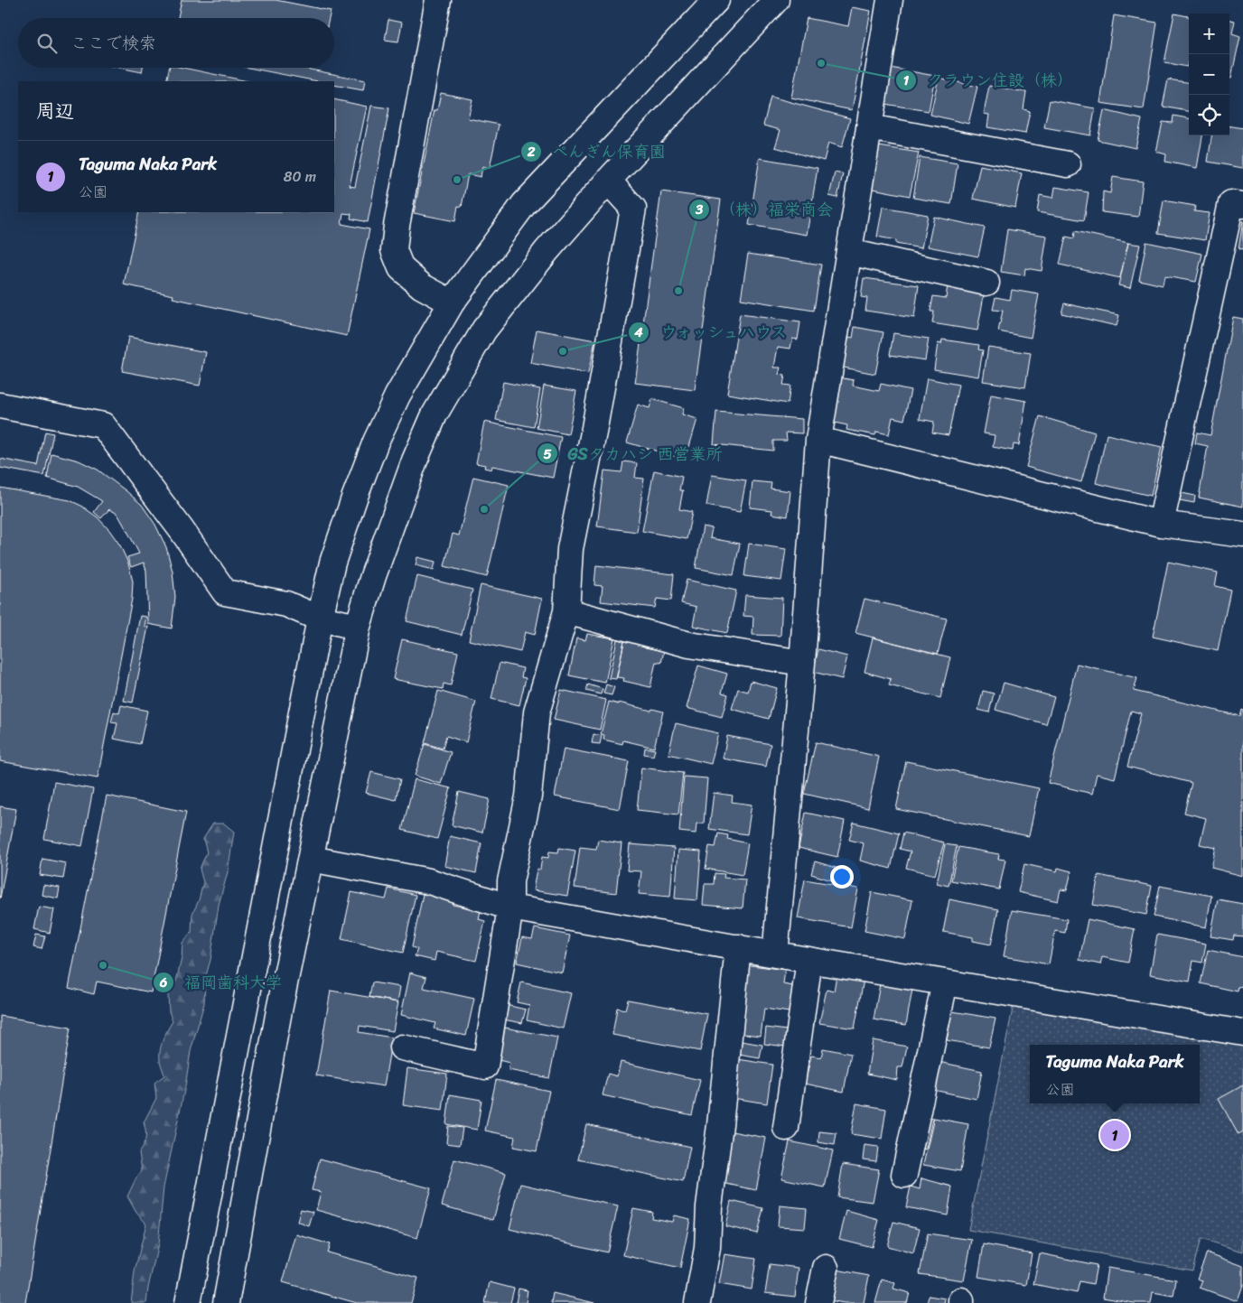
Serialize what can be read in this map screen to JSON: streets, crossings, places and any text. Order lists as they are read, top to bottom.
{
  "places": [
    "クラウン住設（株）",
    "ぺんぎん保育園",
    "（株）福栄商会",
    "ウォッシュハウス",
    "GSタカハシ 西営業所",
    "福岡歯科大学"
  ],
  "page": {
    "map_buttons": ["+", "−"],
    "search": "ここで検索",
    "heading": "周辺",
    "list": [
      {
        "mark": "1",
        "name": "Taguma Naka Park",
        "note": "公園",
        "value": "80 m"
      }
    ],
    "popup": ["Taguma Naka Park", "公園"],
    "pins": "1"
  }
}
